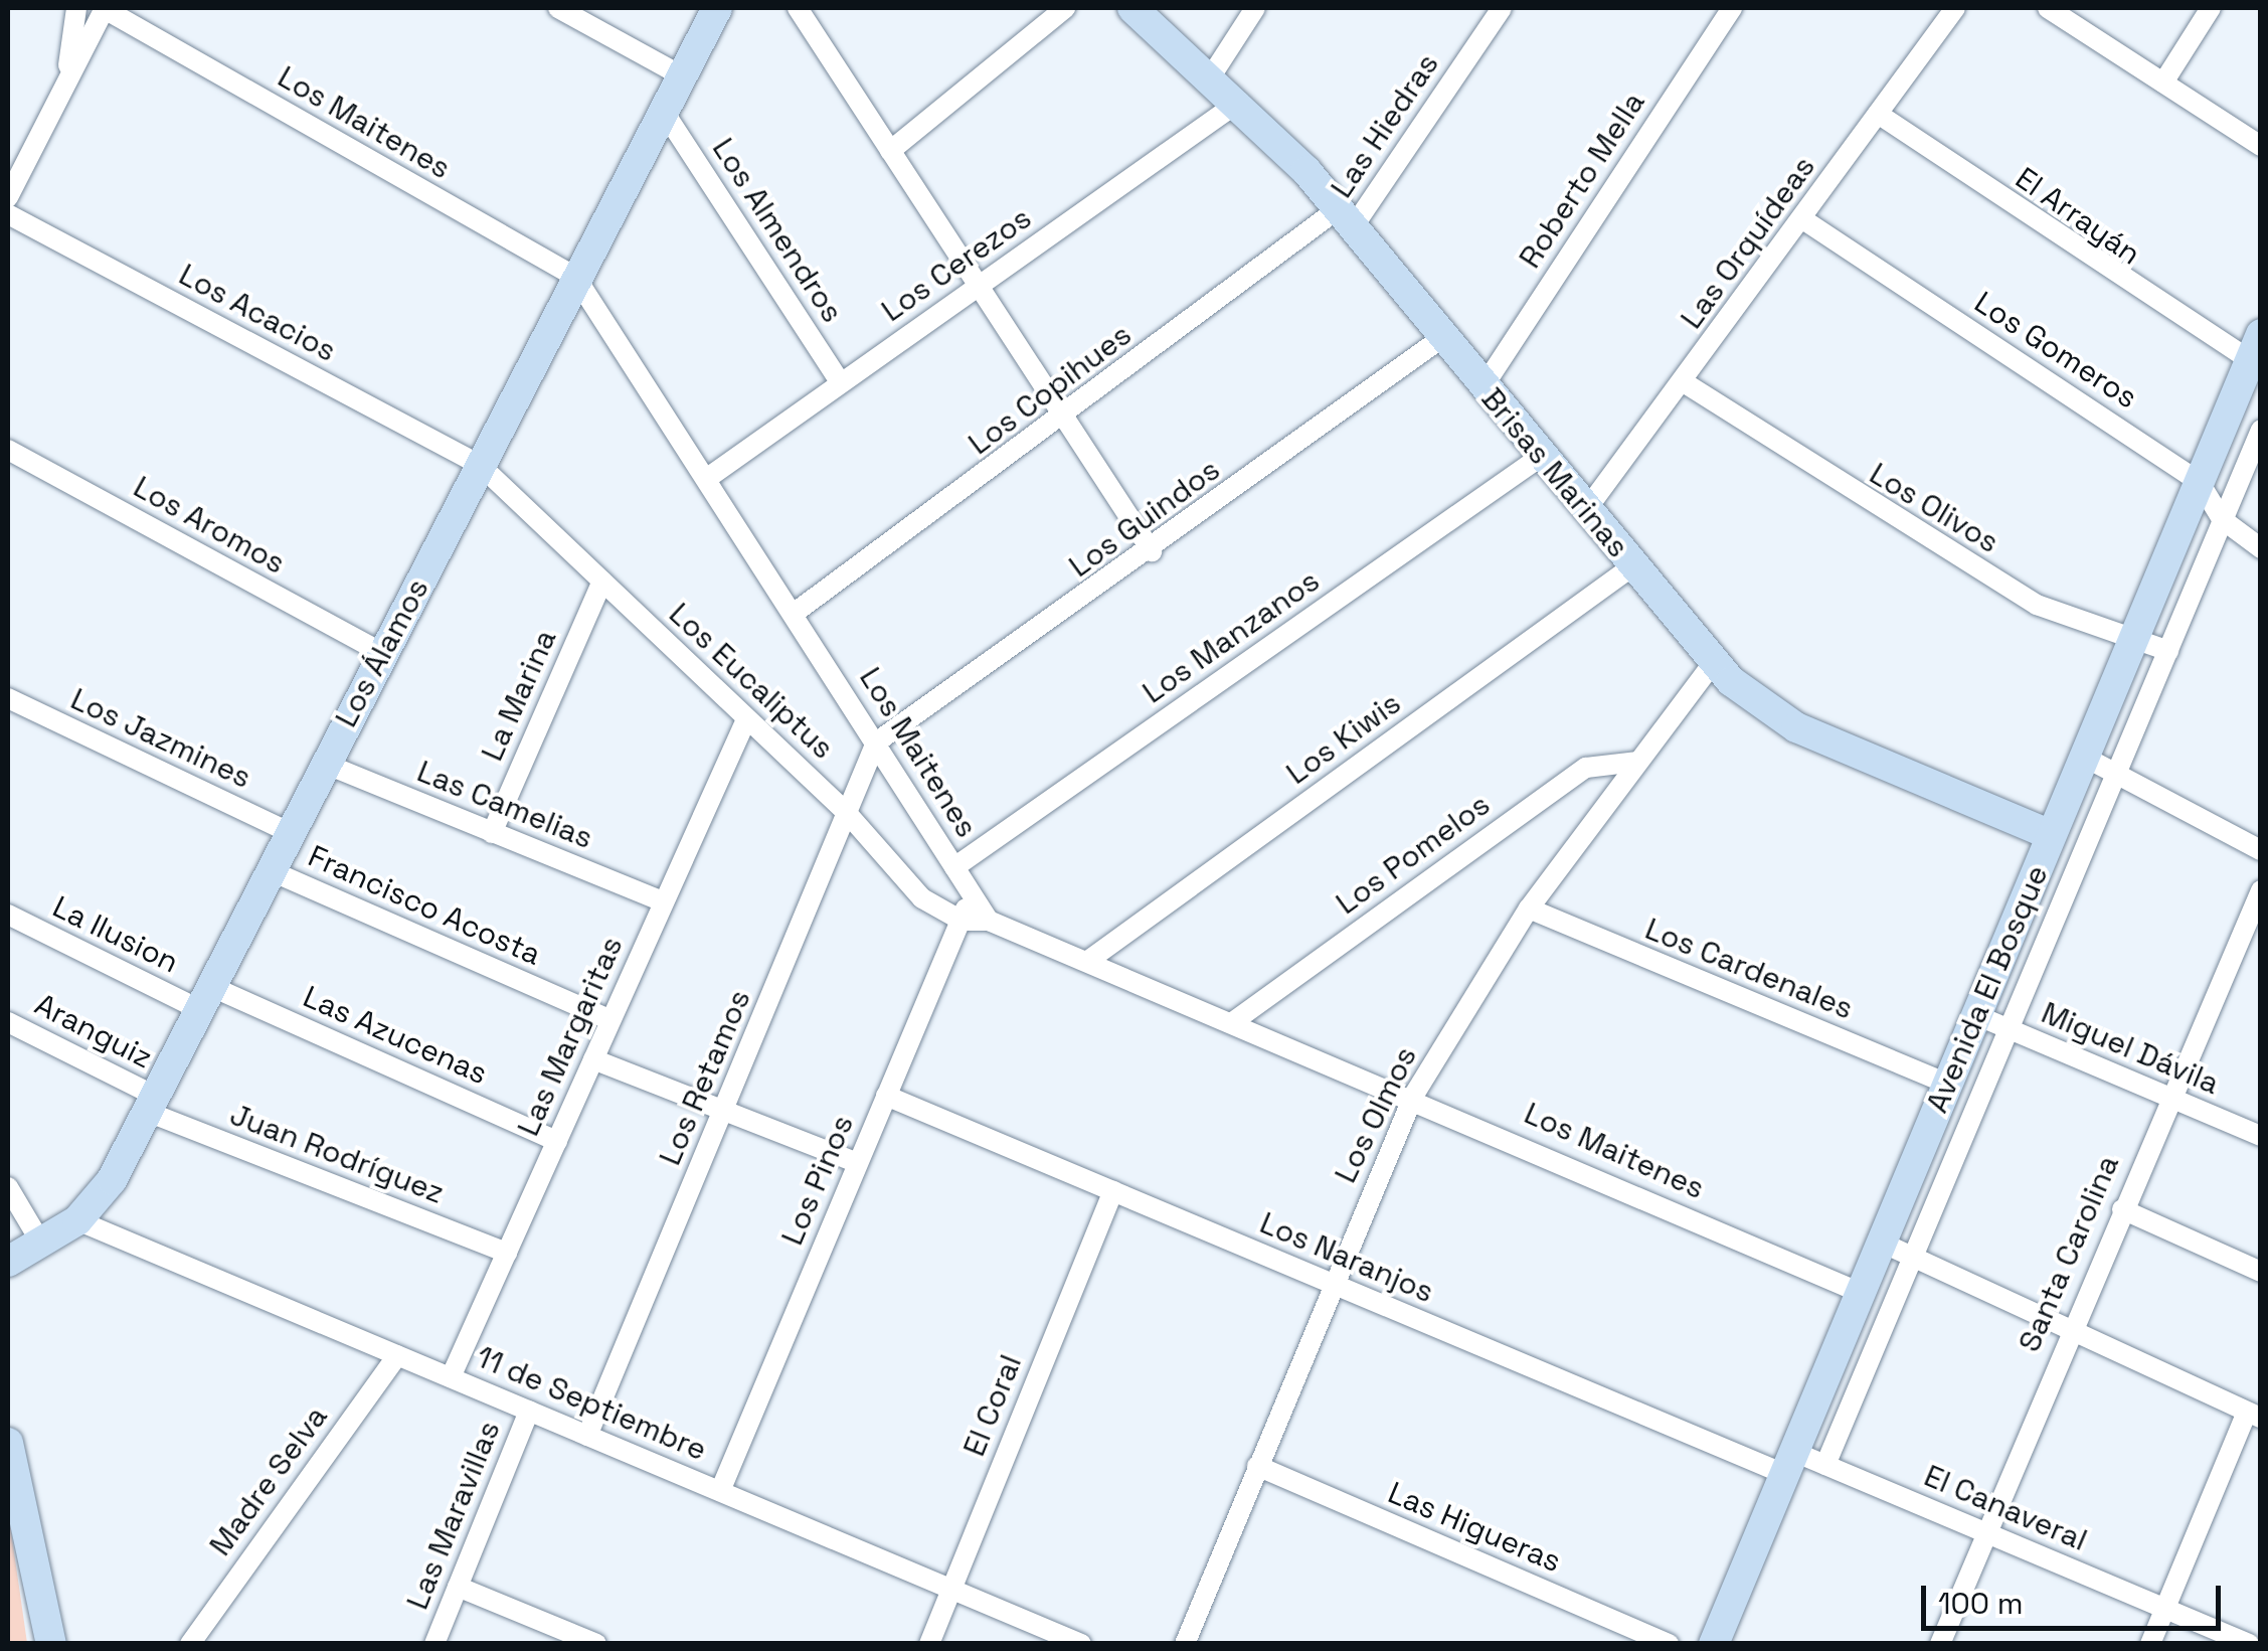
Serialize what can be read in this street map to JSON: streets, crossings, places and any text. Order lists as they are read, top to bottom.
{
  "streets": {
    "street": [
      "Los Maitenes",
      "Las Hiedras",
      "Roberto Mella",
      "El Arrayán",
      "Los Almendros",
      "Las Orquídeas",
      "Los Cerezos",
      "Los Acacios",
      "Los Gomeros",
      "Los Copihues",
      "Brisas Marinas",
      "Los Olivos",
      "Los Guindos",
      "Los Aromos",
      "Los Manzanos",
      "Los Álamos",
      "Los Eucaliptus",
      "La Marina",
      "Los Jazmines",
      "Los Kiwis",
      "Las Camelias",
      "Los Pomelos",
      "Francisco Acosta",
      "La Ilusion",
      "Los Cardenales",
      "Avenida El Bosque",
      "Aranguiz",
      "Las Azucenas",
      "Las Margaritas",
      "Miguel Dávila",
      "Los Retamos",
      "Los Olmos",
      "Juan Rodríguez",
      "Los Pinos",
      "Santa Carolina",
      "Los Naranjos",
      "11 de Septiembre",
      "El Coral",
      "Madre Selva",
      "El Canaveral",
      "Las Maravillas",
      "Las Higueras"
    ]
  },
  "crossings": [
    ["Los Maitenes", "Los Cerezos"],
    ["Los Maitenes", "Los Copihues"],
    ["Los Maitenes", "Los Guindos"],
    ["Los Maitenes", "Los Manzanos"],
    ["Los Maitenes", "Los Álamos"],
    ["Los Maitenes", "Los Kiwis"],
    ["Los Maitenes", "Los Pomelos"],
    ["Los Maitenes", "Avenida El Bosque"],
    ["Los Maitenes", "Los Retamos"],
    ["Los Maitenes", "Los Olmos"],
    ["Los Maitenes", "Los Pinos"],
    ["Las Hiedras", "Los Copihues"],
    ["Las Hiedras", "Brisas Marinas"],
    ["Roberto Mella", "Brisas Marinas"],
    ["El Arrayán", "Las Orquídeas"],
    ["El Arrayán", "Avenida El Bosque"],
    ["Los Almendros", "Los Cerezos"],
    ["Los Almendros", "Los Álamos"],
    ["Las Orquídeas", "Los Gomeros"],
    ["Las Orquídeas", "Brisas Marinas"],
    ["Las Orquídeas", "Los Olivos"],
    ["Los Cerezos", "Brisas Marinas"],
    ["Los Acacios", "Los Álamos"],
    ["Los Acacios", "Los Eucaliptus"],
    ["Los Gomeros", "Avenida El Bosque"],
    ["Los Copihues", "Brisas Marinas"],
    ["Brisas Marinas", "Los Guindos"],
    ["Brisas Marinas", "Los Manzanos"],
    ["Brisas Marinas", "Los Kiwis"],
    ["Brisas Marinas", "Avenida El Bosque"],
    ["Brisas Marinas", "Los Olmos"],
    ["Los Olivos", "Avenida El Bosque"],
    ["Los Guindos", "Los Retamos"],
    ["Los Aromos", "Los Álamos"],
    ["Los Álamos", "Los Eucaliptus"],
    ["Los Álamos", "Los Jazmines"],
    ["Los Álamos", "Las Camelias"],
    ["Los Álamos", "Francisco Acosta"],
    ["Los Álamos", "La Ilusion"],
    ["Los Álamos", "Aranguiz"],
    ["Los Álamos", "Las Azucenas"],
    ["Los Álamos", "Juan Rodríguez"],
    ["Los Álamos", "11 de Septiembre"],
    ["Los Eucaliptus", "La Marina"],
    ["Los Eucaliptus", "Las Margaritas"],
    ["Los Eucaliptus", "Los Retamos"],
    ["Los Eucaliptus", "Los Pinos"],
    ["La Marina", "Las Camelias"],
    ["Las Camelias", "Las Margaritas"],
    ["Los Pomelos", "Los Olmos"],
    ["Francisco Acosta", "Las Margaritas"],
    ["La Ilusion", "Las Azucenas"],
    ["Los Cardenales", "Avenida El Bosque"],
    ["Los Cardenales", "Los Olmos"],
    ["Avenida El Bosque", "Miguel Dávila"],
    ["Avenida El Bosque", "Los Naranjos"],
    ["Avenida El Bosque", "El Canaveral"],
    ["Aranguiz", "Juan Rodríguez"],
    ["Las Azucenas", "Las Margaritas"],
    ["Las Margaritas", "Juan Rodríguez"],
    ["Las Margaritas", "11 de Septiembre"],
    ["Miguel Dávila", "Santa Carolina"],
    ["Los Retamos", "11 de Septiembre"],
    ["Los Olmos", "Los Naranjos"],
    ["Los Olmos", "Las Higueras"],
    ["Los Pinos", "Los Naranjos"],
    ["Los Pinos", "11 de Septiembre"],
    ["Santa Carolina", "El Canaveral"],
    ["Los Naranjos", "El Coral"],
    ["Los Naranjos", "El Canaveral"],
    ["11 de Septiembre", "El Coral"],
    ["11 de Septiembre", "Madre Selva"],
    ["11 de Septiembre", "Las Maravillas"]
  ],
  "scale_bar": "100 m"
}
